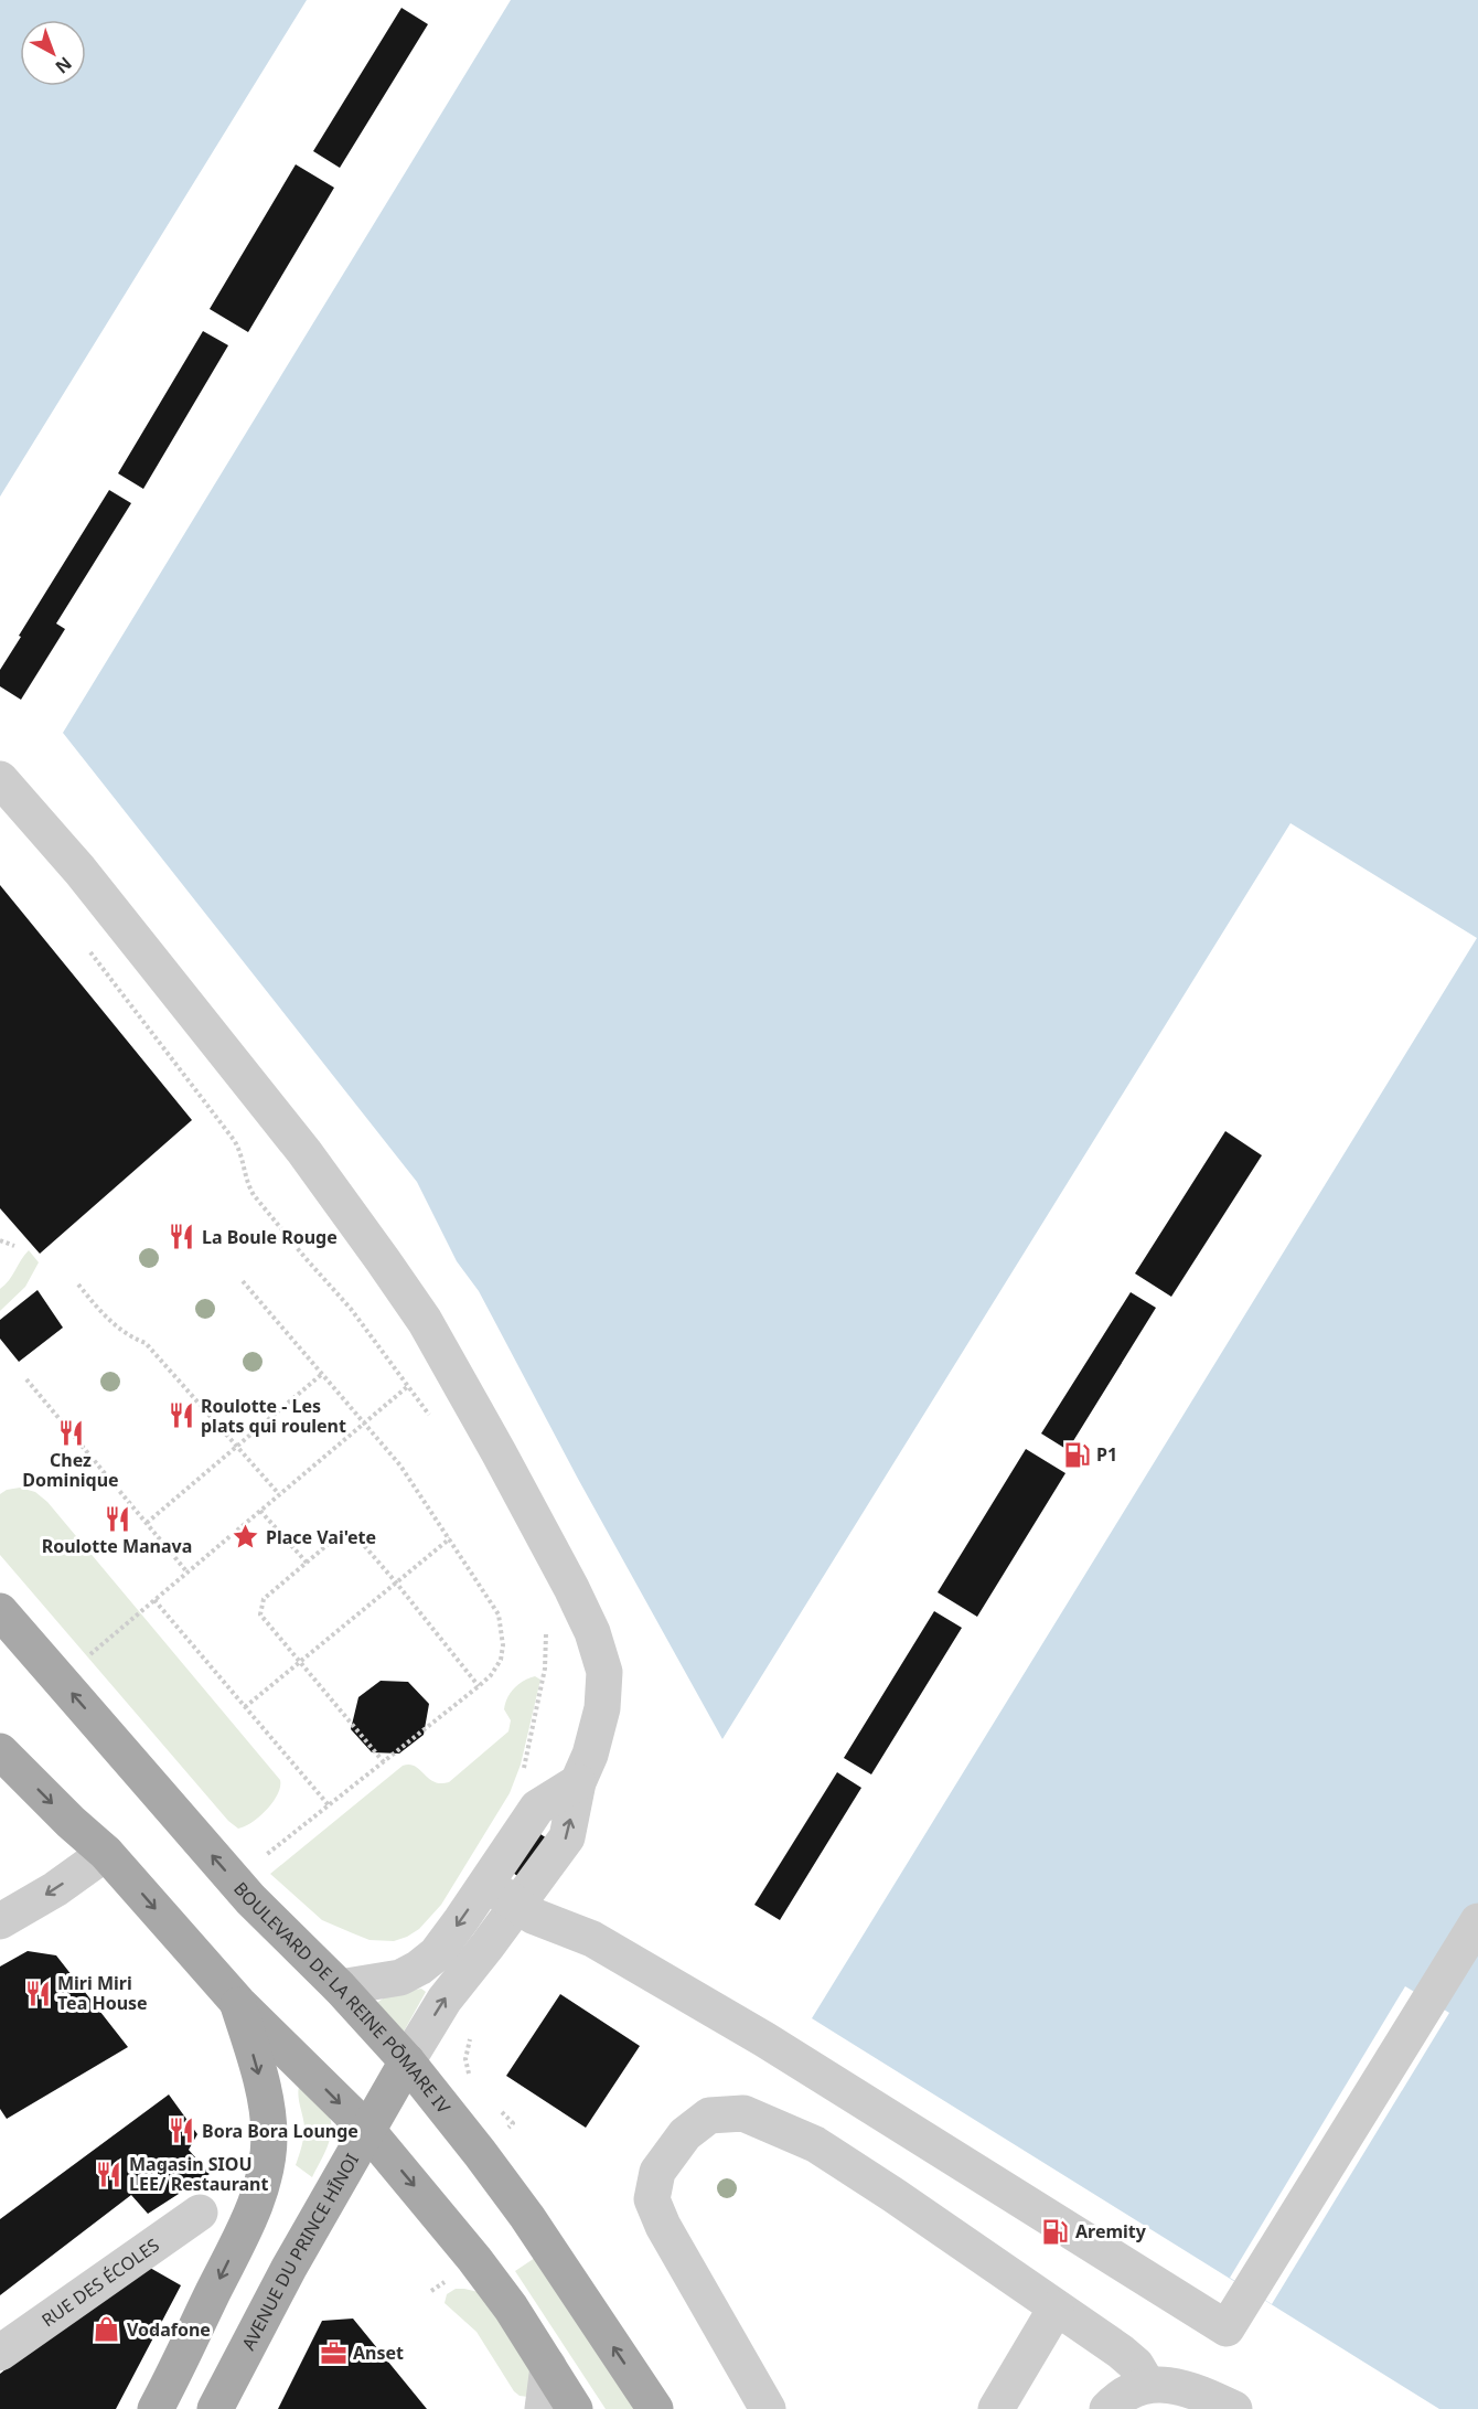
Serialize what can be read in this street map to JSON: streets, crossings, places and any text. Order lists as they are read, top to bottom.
{
  "streets": {
    "main road": ["BOULEVARD DE LA REINE PŌMARE IV", "AVENUE DU PRINCE HĪNOI"],
    "street": ["RUE DES ÉCOLES"]
  },
  "crossings": [
    ["BOULEVARD DE LA REINE PŌMARE IV", "AVENUE DU PRINCE HĪNOI"]
  ],
  "places": {
    "restaurant": [
      "La Boule Rouge",
      "Roulotte - Les plats qui roulent",
      "Chez Dominique",
      "Roulotte Manava",
      "Miri Miri Tea House",
      "Bora Bora Lounge",
      "Magasin SIOU LEE/ Restaurant"
    ],
    "fuel station": ["P1", "Aremity"],
    "place": ["Place Vai'ete"],
    "shop": ["Vodafone"],
    "office": ["Anset"]
  },
  "north": "bottom right"
}
